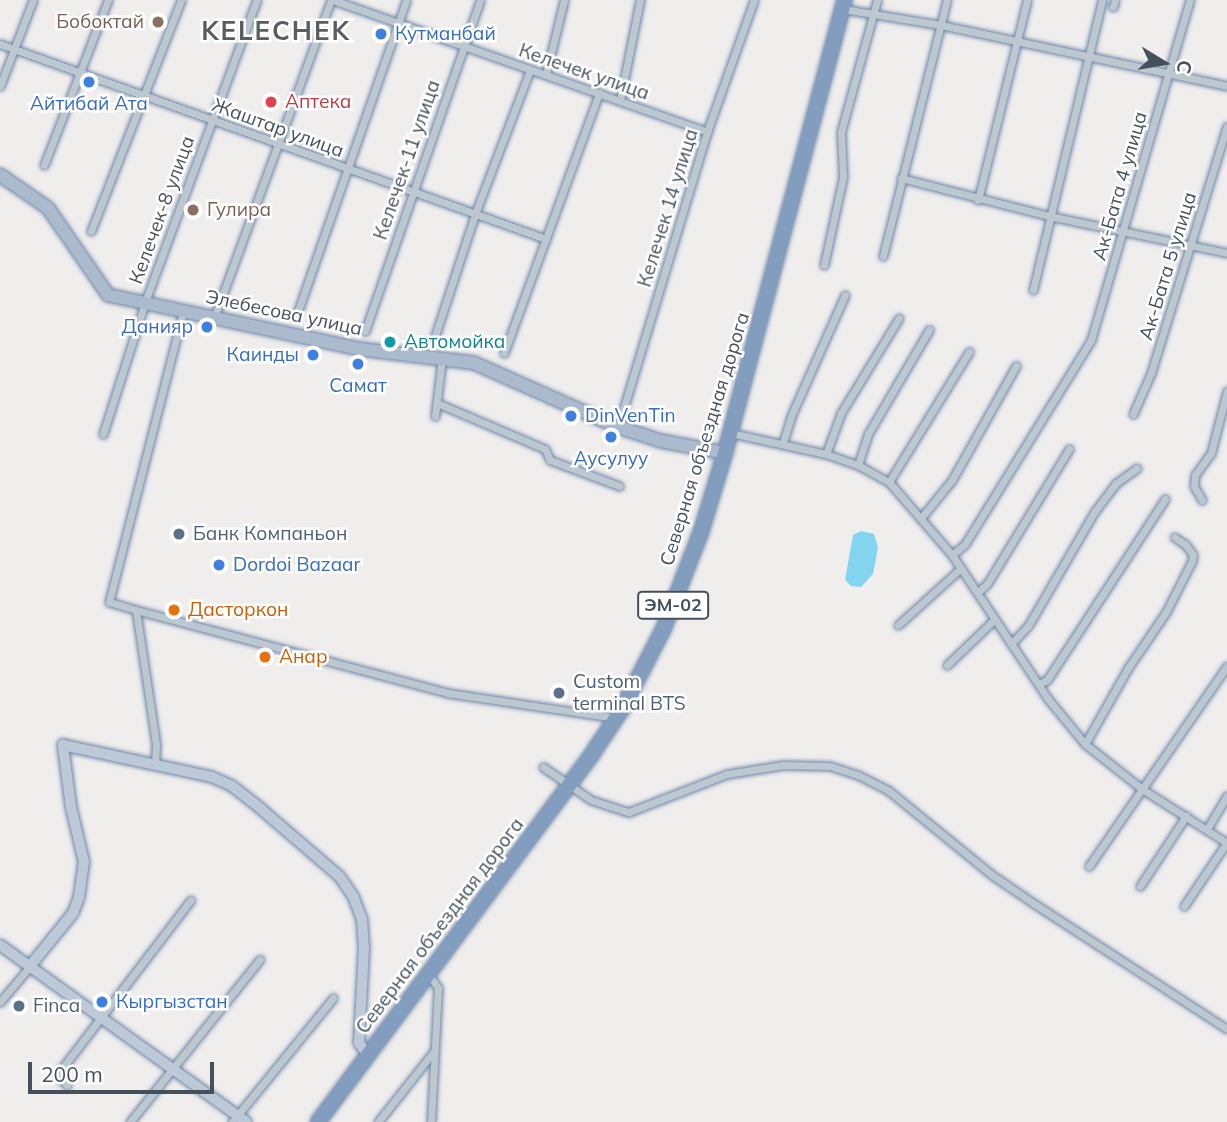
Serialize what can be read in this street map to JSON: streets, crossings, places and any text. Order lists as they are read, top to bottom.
{
  "streets": {
    "highway": ["Северная объездная дорога", "ЭМ-02"],
    "main road": ["Элебесова улица"],
    "street": [
      "Келечек улица",
      "Жаштар улица",
      "Келечек-11 улица",
      "Ак-Бата 4 улица",
      "Келечек 14 улица",
      "Келечек-8 улица",
      "Ак-Бата 5 улица"
    ]
  },
  "crossings": [
    ["Келечек улица", "Келечек-11 улица"],
    ["Келечек улица", "Келечек 14 улица"],
    ["Жаштар улица", "Келечек-11 улица"],
    ["Жаштар улица", "Келечек-8 улица"],
    ["Келечек 14 улица", "Элебесова улица"],
    ["Келечек-8 улица", "Элебесова улица"],
    ["Элебесова улица", "Северная объездная дорога"]
  ],
  "districts": ["KELECHEK"],
  "places": [
    "Бобоктай",
    "Кутманбай",
    "Айтибай Ата",
    "Аптека",
    "Гулира",
    "Данияр",
    "Автомойка",
    "Каинды",
    "Самат",
    "DinVenTin",
    "Аусулуу",
    "Банк Компаньон",
    "Dordoi Bazaar",
    "Дасторкон",
    "Анар",
    "Custom terminal BTS",
    "Кыргызстан",
    "Finca"
  ],
  "scale_bar": "200 m",
  "north": "right"
}
